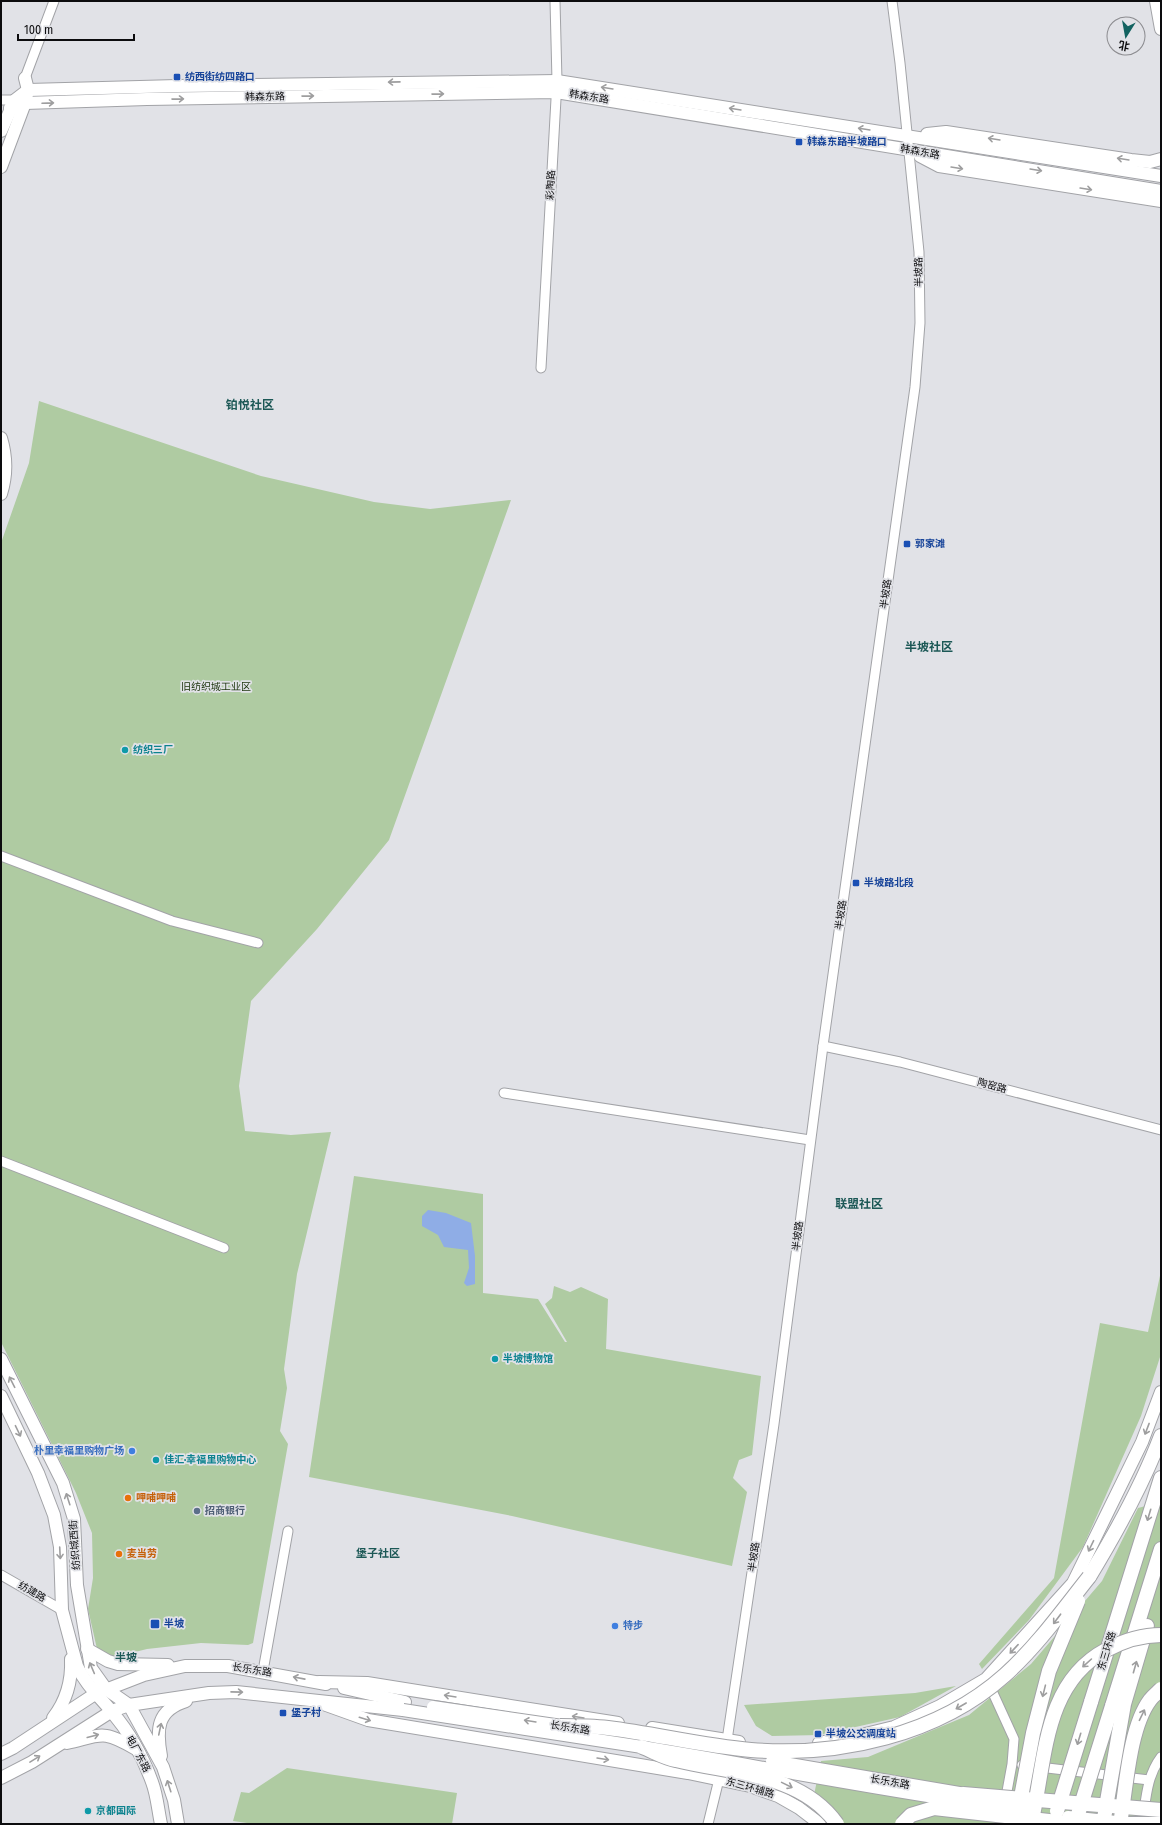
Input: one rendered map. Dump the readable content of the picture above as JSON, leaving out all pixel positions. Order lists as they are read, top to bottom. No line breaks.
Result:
{"streets":{"highway":["东三环路"],"main road":["韩森东路","纺织城西街","长乐东路","电厂东路","东三环辅路"],"street":["彩陶路","半坡路","陶窑路","纺建路"]},"crossings":[["韩森东路","彩陶路"],["韩森东路","半坡路"],["半坡路","陶窑路"],["半坡路","东三环辅路"],["纺织城西街","纺建路"],["纺织城西街","长乐东路"],["纺织城西街","电厂东路"],["长乐东路","电厂东路"],["长乐东路","东三环辅路"]],"districts":["铂悦社区","半坡社区","联盟社区","堡子社区","半坡"],"parks":["旧纺织城工业区"],"places":{"transit":["纺西街纺四路口","韩森东路半坡路口","郭家滩","半坡路北段","半坡","堡子村","半坡公交调度站"],"other":["纺织三厂","半坡博物馆","朴里幸福里购物广场","佳汇·幸福里购物中心","呷哺呷哺","招商银行","麦当劳","特步","京都国际"]},"scale_bar":"100 m","north":"bottom"}
